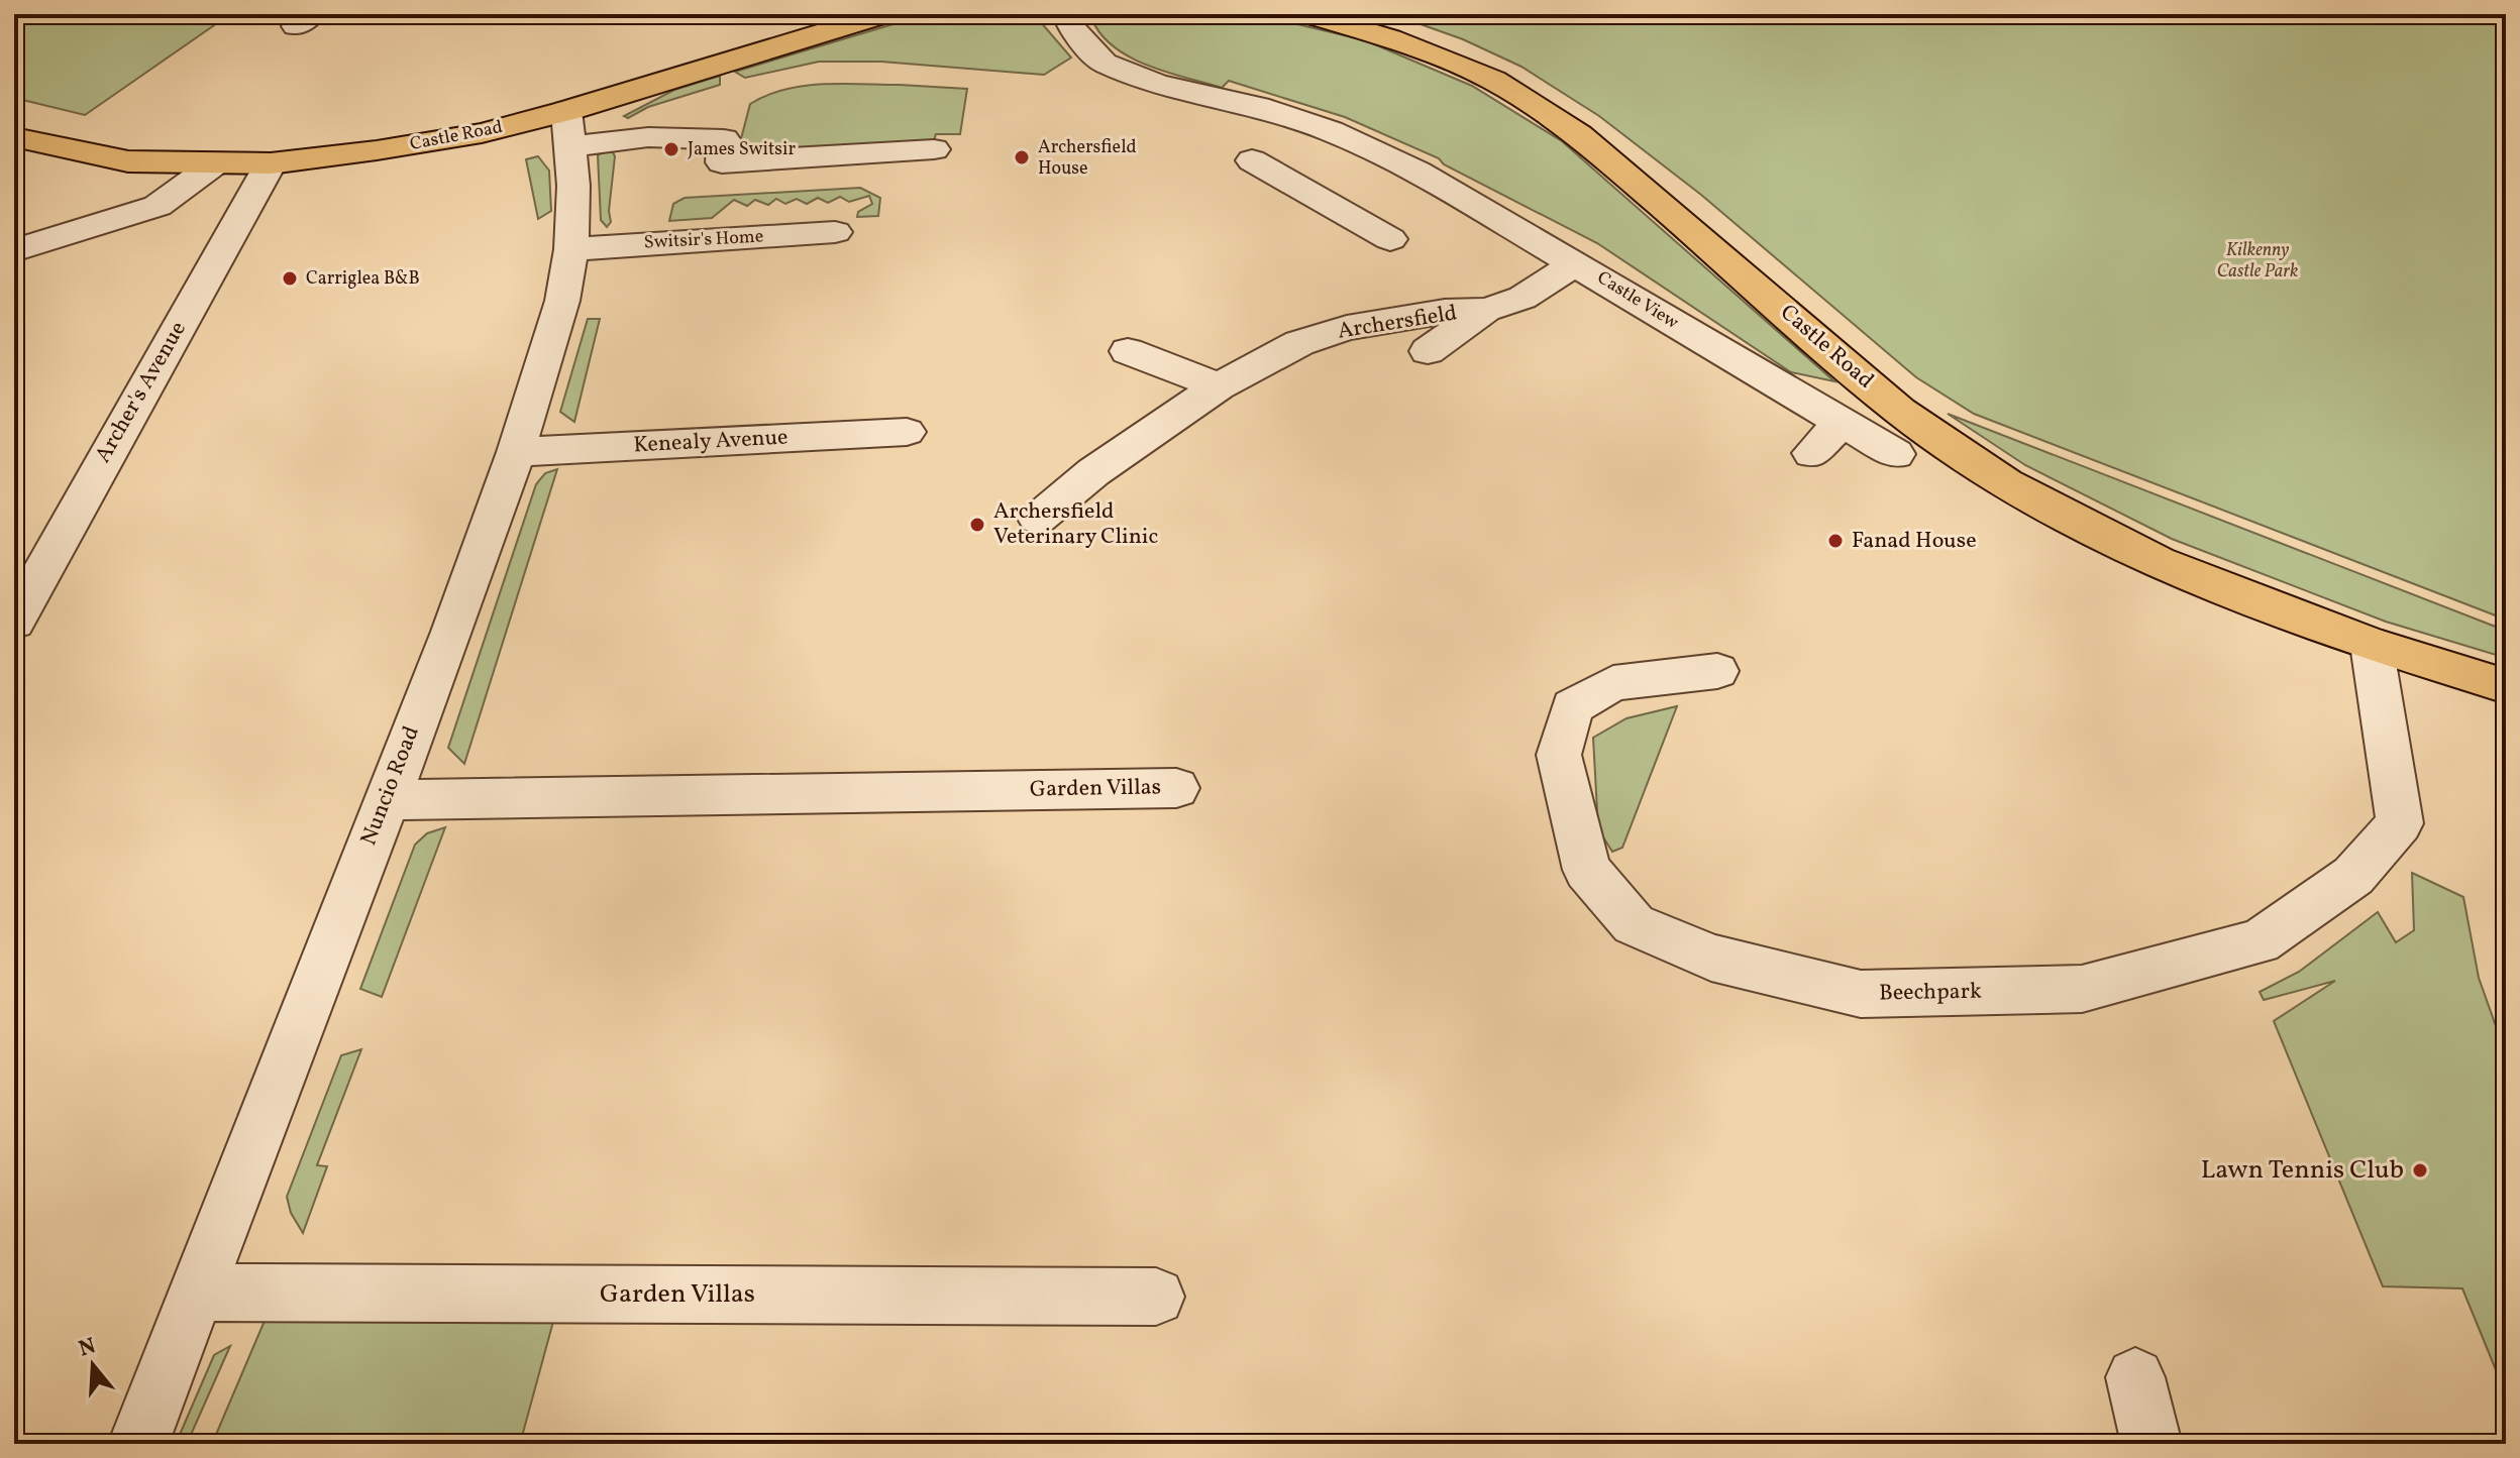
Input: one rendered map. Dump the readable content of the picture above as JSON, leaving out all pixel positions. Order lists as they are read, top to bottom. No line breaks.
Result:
{"streets":{"main road":["Castle Road"],"street":["Switsir's Home","Castle View","Archersfield","Archer's Avenue","Kenealy Avenue","Nuncio Road","Garden Villas","Beechpark"]},"crossings":[["Castle Road","Archer's Avenue"],["Castle Road","Nuncio Road"],["Castle Road","Beechpark"],["Switsir's Home","Nuncio Road"],["Castle View","Archersfield"],["Kenealy Avenue","Nuncio Road"],["Nuncio Road","Garden Villas"]],"parks":["Kilkenny Castle Park"],"places":["James Switsir","Archersfield House","Carriglea B&B","Archersfield Veterinary Clinic","Fanad House","Lawn Tennis Club"],"north":"top"}
